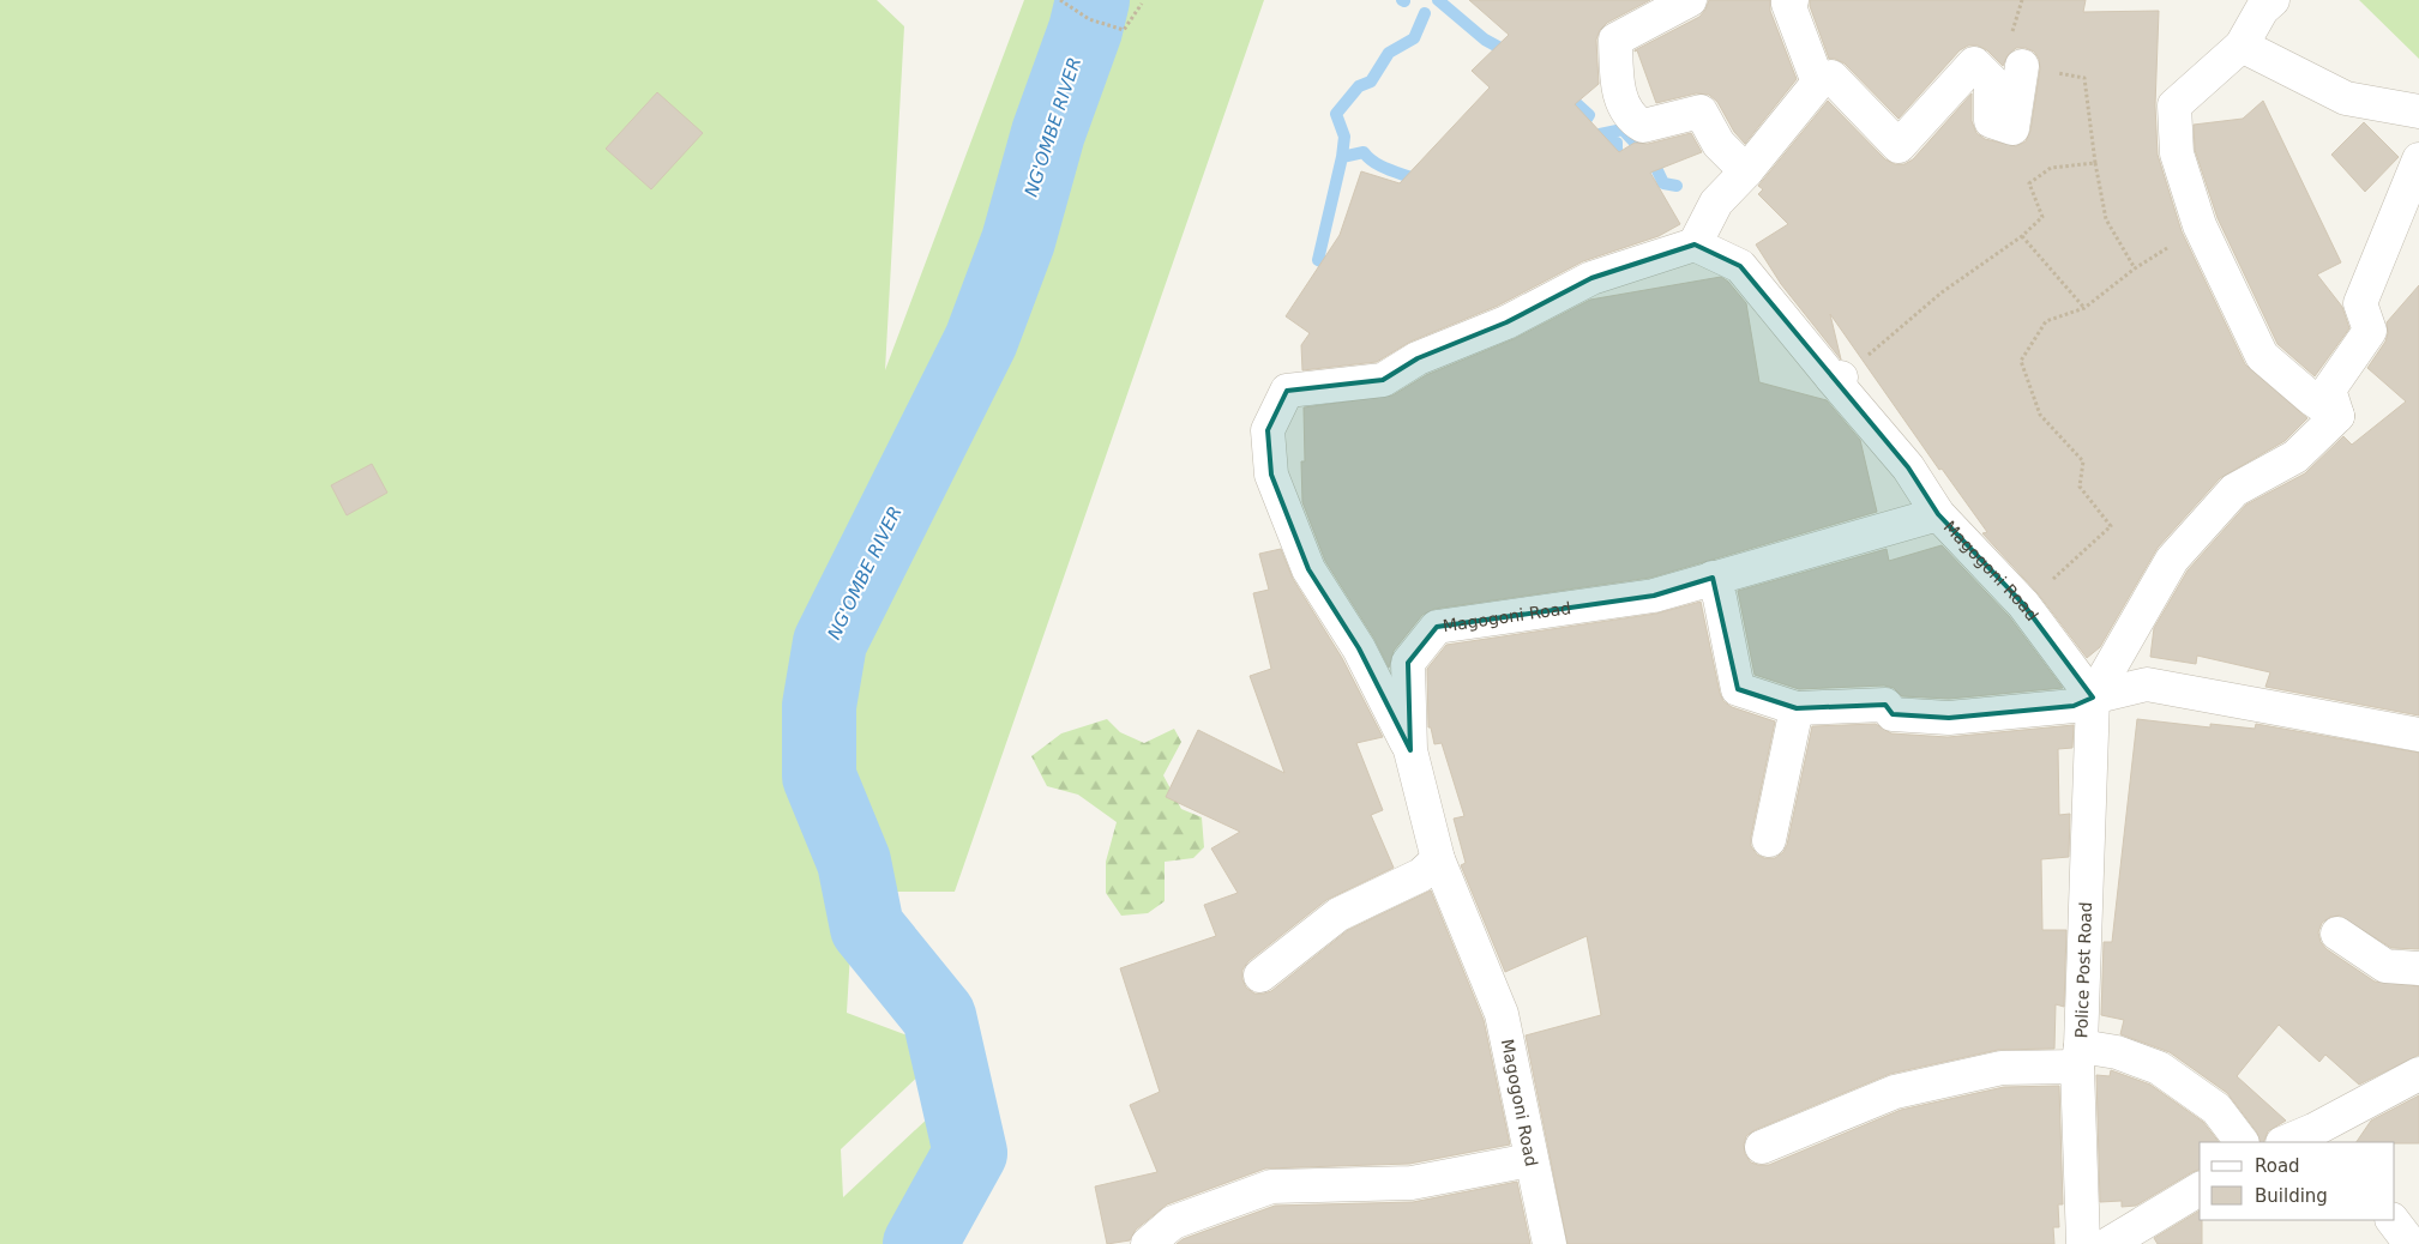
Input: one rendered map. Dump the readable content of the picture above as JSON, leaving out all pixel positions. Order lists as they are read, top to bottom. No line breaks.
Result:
{"streets":{"street":["Magogoni Road","Police Post Road"]},"crossings":[["Magogoni Road","Police Post Road"]],"water":["NG'OMBE RIVER"],"legend":["Road","Building"]}
